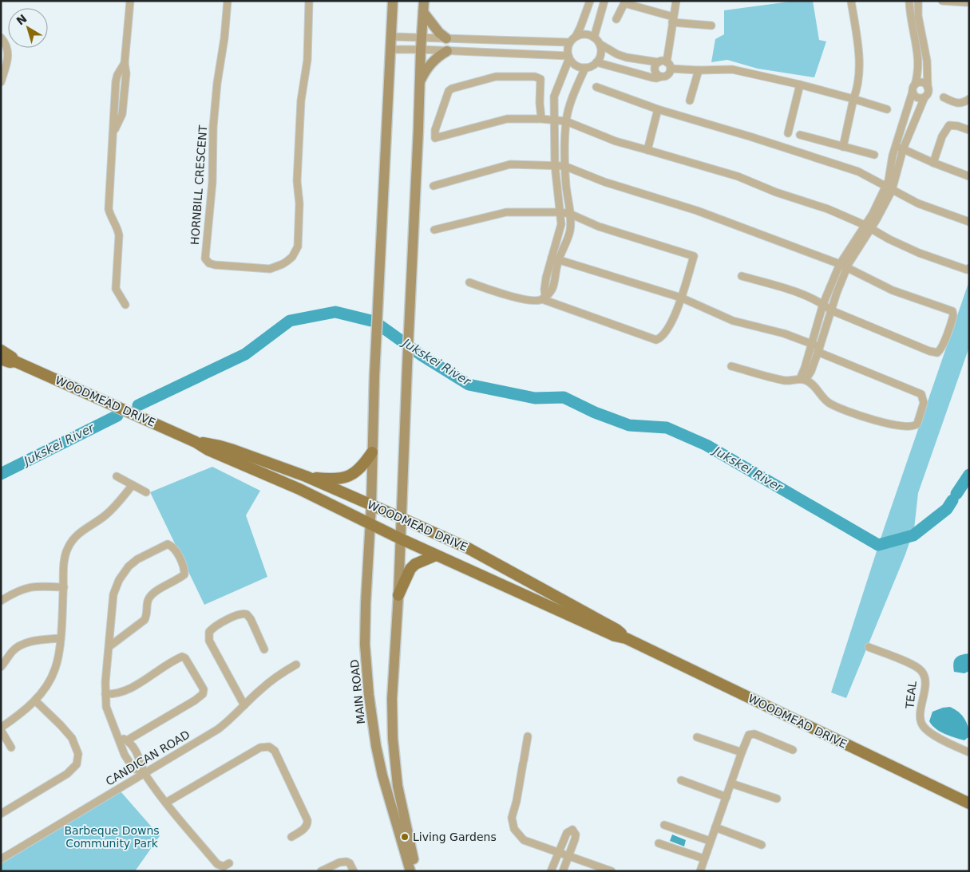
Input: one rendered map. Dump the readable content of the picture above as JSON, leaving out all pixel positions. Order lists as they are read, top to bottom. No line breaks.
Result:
{"streets":{"main road":["WOODMEAD DRIVE"],"street":["HORNBILL CRESCENT","MAIN ROAD","TEAL","CANDICAN ROAD"]},"crossings":[["WOODMEAD DRIVE","MAIN ROAD"]],"water":["Jukskei River"],"parks":["Barbeque Downs Community Park"],"places":["Living Gardens"],"north":"top left"}
